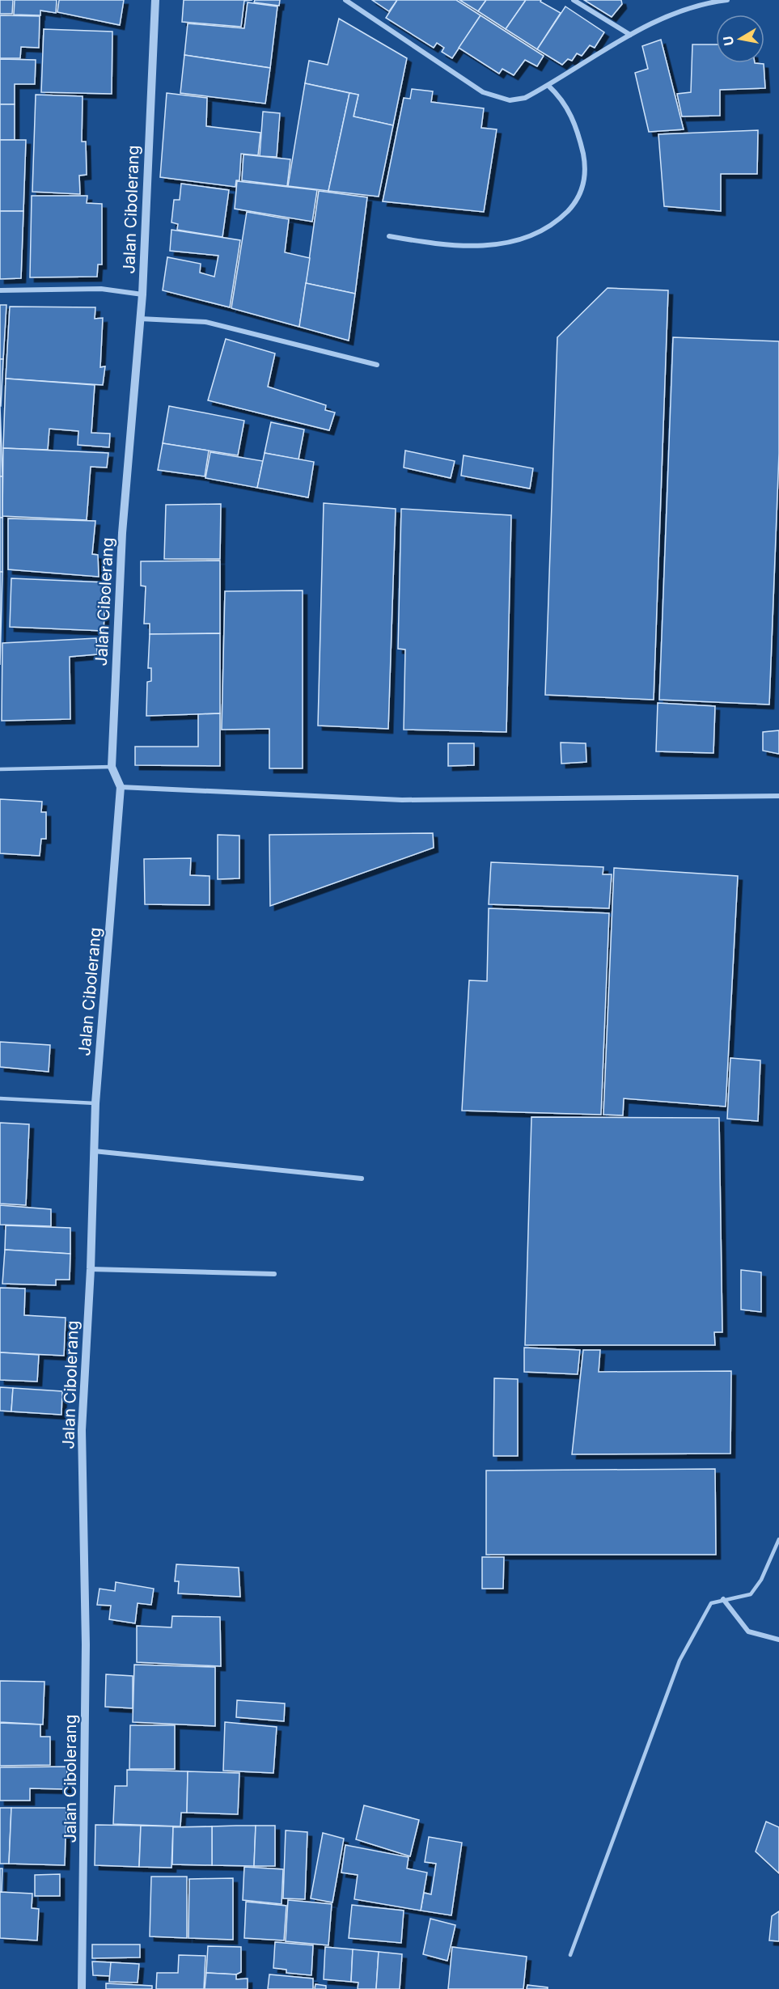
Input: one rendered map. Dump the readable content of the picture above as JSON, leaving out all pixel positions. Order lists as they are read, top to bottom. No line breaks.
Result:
{"streets":{"street":["Jalan Cibolerang"]},"north":"left"}
